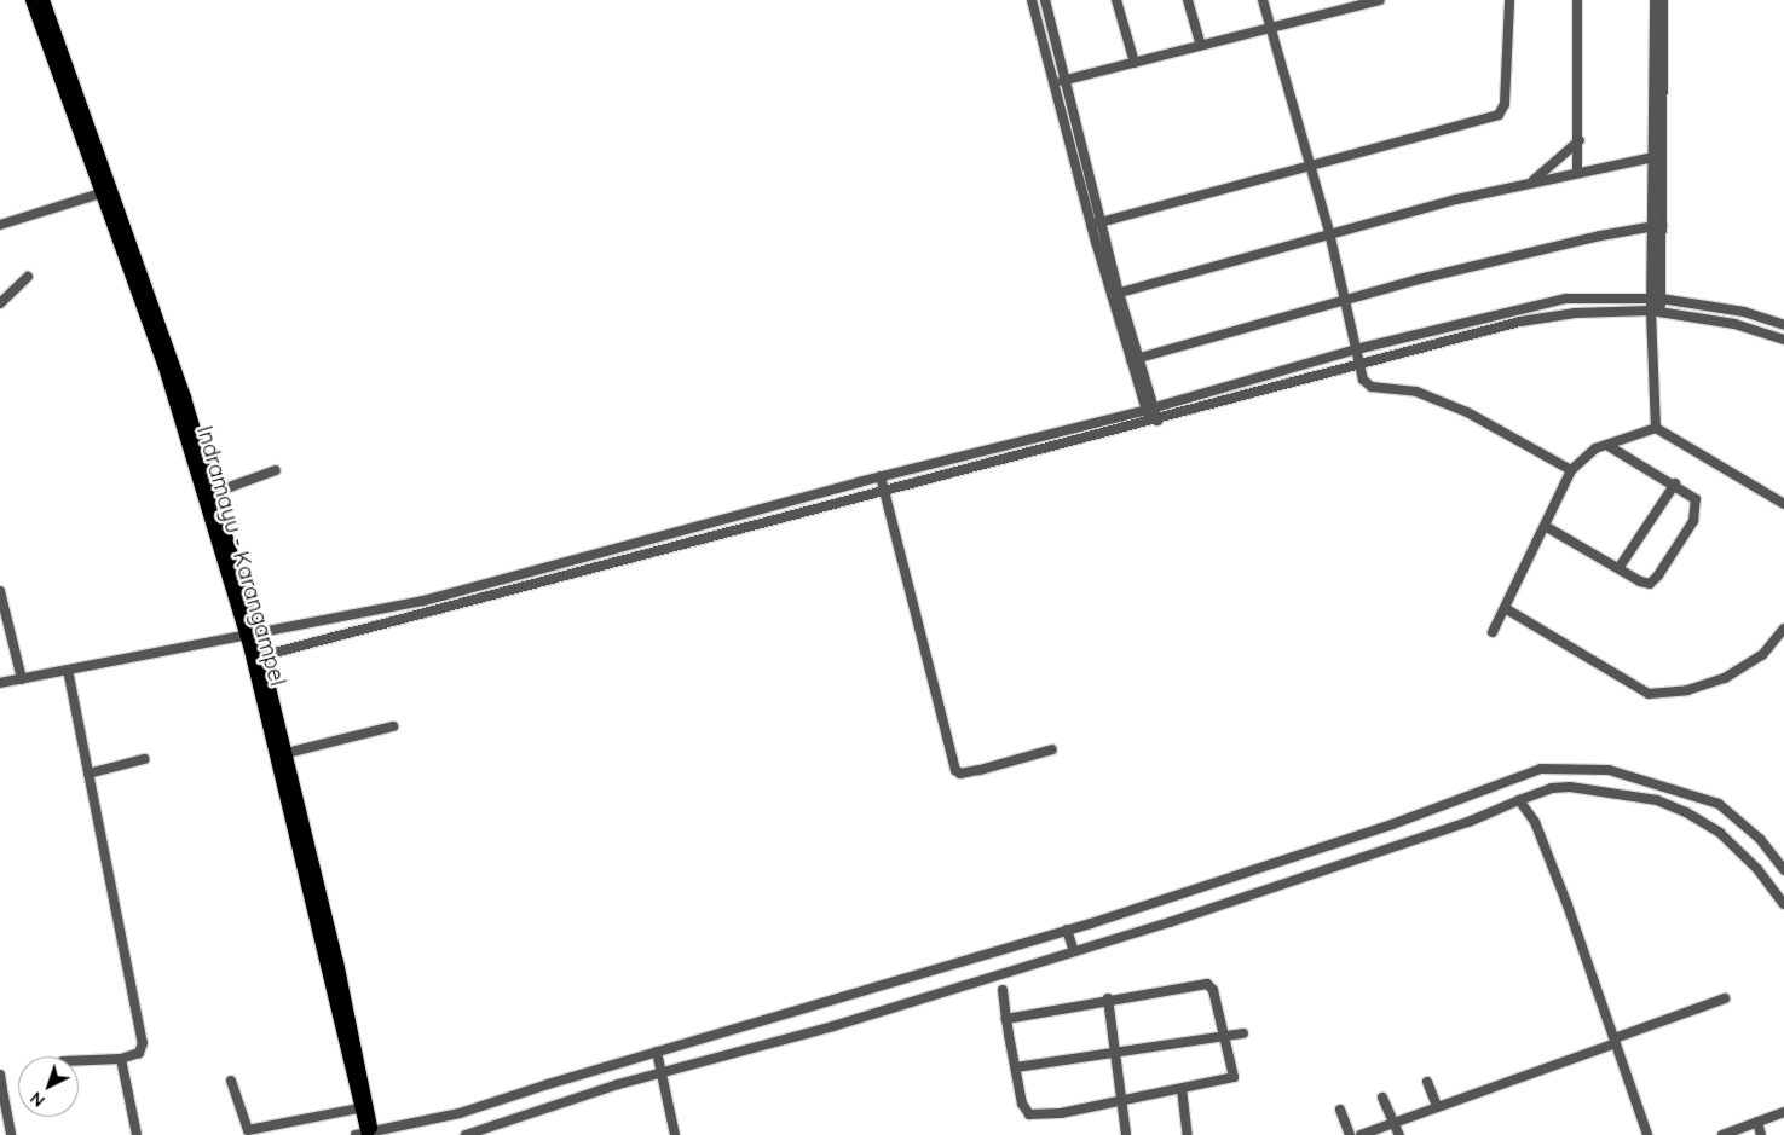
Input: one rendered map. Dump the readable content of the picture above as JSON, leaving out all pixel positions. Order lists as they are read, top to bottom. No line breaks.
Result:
{"streets":{"main road":["Indramayu - Karangampel"]},"north":"bottom left"}
